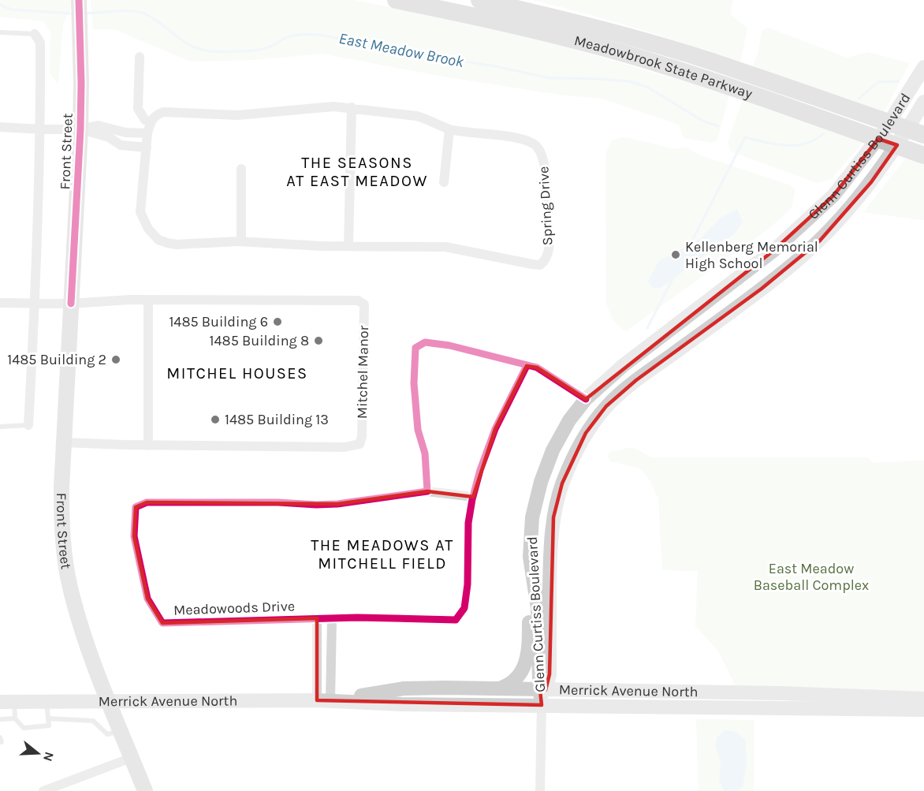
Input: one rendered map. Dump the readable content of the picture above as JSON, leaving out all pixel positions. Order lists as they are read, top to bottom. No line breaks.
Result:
{"streets":{"highway":["Meadowbrook State Parkway"],"main road":["Front Street","Glenn Curtiss Boulevard","Merrick Avenue North"],"street":["Spring Drive","Mitchel Manor","Meadowoods Drive"]},"crossings":[["Front Street","Mitchel Manor"],["Front Street","Merrick Avenue North"],["Glenn Curtiss Boulevard","Merrick Avenue North"]],"districts":["THE SEASONS AT EAST MEADOW","MITCHEL HOUSES","THE MEADOWS AT MITCHELL FIELD"],"water":["East Meadow Brook"],"parks":["East Meadow Baseball Complex"],"places":["Kellenberg Memorial High School","1485 Building 6","1485 Building 8","1485 Building 2","1485 Building 13"],"north":"right"}
